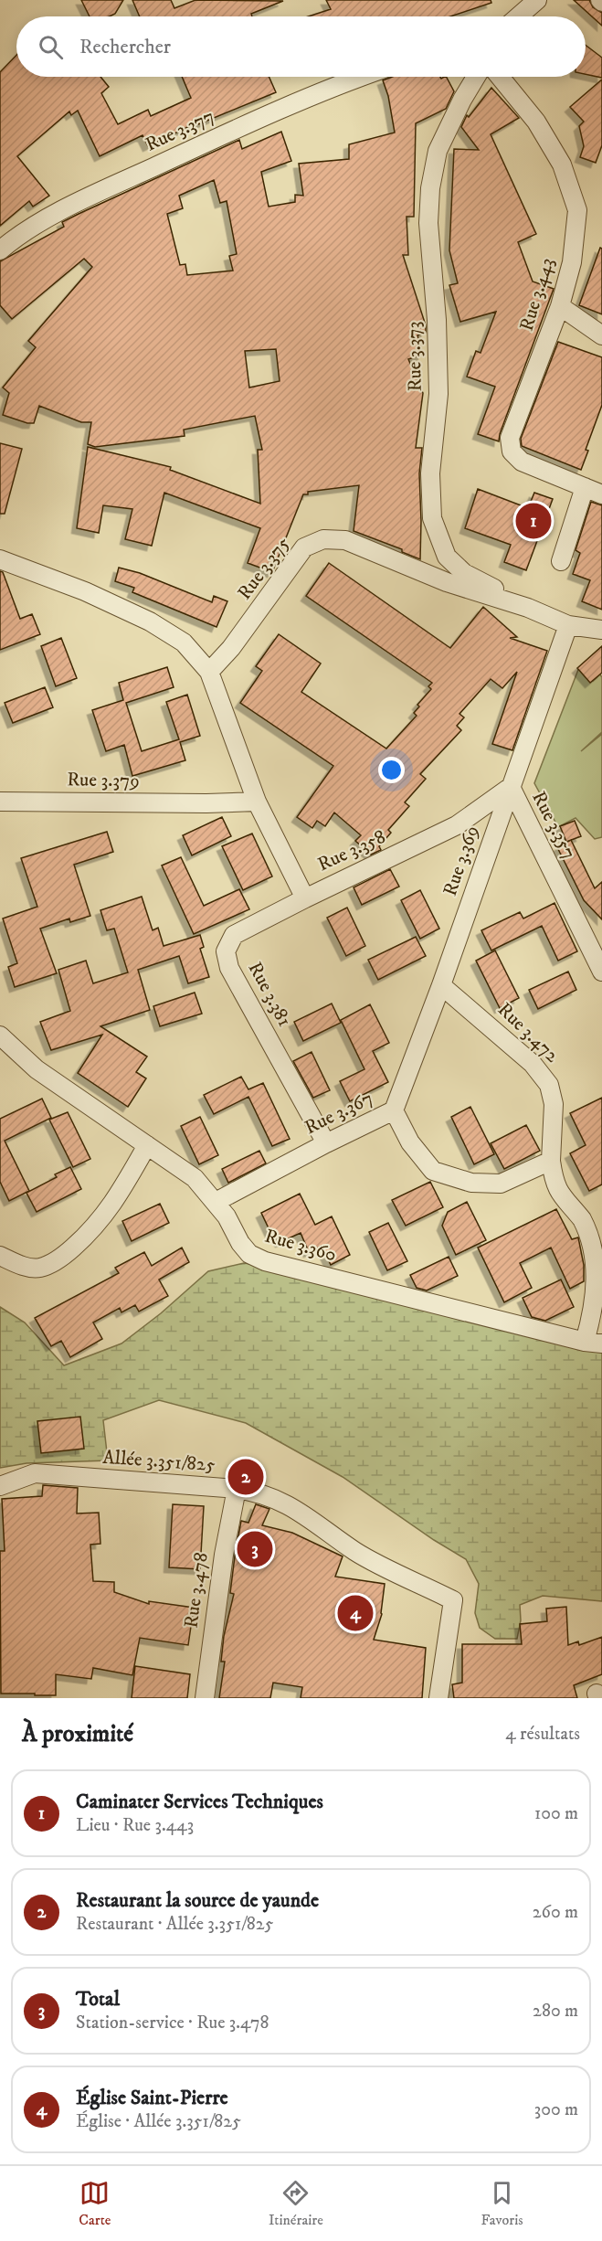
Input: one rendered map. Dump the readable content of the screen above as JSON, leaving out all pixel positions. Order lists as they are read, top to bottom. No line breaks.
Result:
{"streets":{"street":["Rue 3.377","Rue 3.443","Rue 3.373","Rue 3.375","Rue 3.379","Rue 3.357","Rue 3.358","Rue 3.369","Rue 3.381","Rue 3.472","Rue 3.367","Rue 3.360","Allée 3.351/825","Rue 3.478"]},"crossings":[["Rue 3.373","Rue 3.375"],["Rue 3.375","Rue 3.358"],["Rue 3.375","Rue 3.369"],["Rue 3.379","Rue 3.358"],["Rue 3.357","Rue 3.358"],["Rue 3.357","Rue 3.369"],["Rue 3.358","Rue 3.369"],["Rue 3.358","Rue 3.381"],["Rue 3.369","Rue 3.472"],["Rue 3.369","Rue 3.367"],["Rue 3.381","Rue 3.367"],["Rue 3.472","Rue 3.367"],["Rue 3.367","Rue 3.360"],["Allée 3.351/825","Rue 3.478"]],"page":{"search":"Rechercher","pins":["1","2","3","4"],"heading":["À proximité","4 résultats"],"list":[{"mark":"1","name":"Caminater Services Techniques","note":"Lieu · Rue 3.443","value":"100 m"},{"mark":"2","name":"Restaurant la source de yaunde","note":"Restaurant · Allée 3.351/825","value":"260 m"},{"mark":"3","name":"Total","note":"Station-service · Rue 3.478","value":"280 m"},{"mark":"4","name":"Église Saint-Pierre","note":"Église · Allée 3.351/825","value":"300 m"}],"nav":["Carte","Itinéraire","Favoris"]}}
